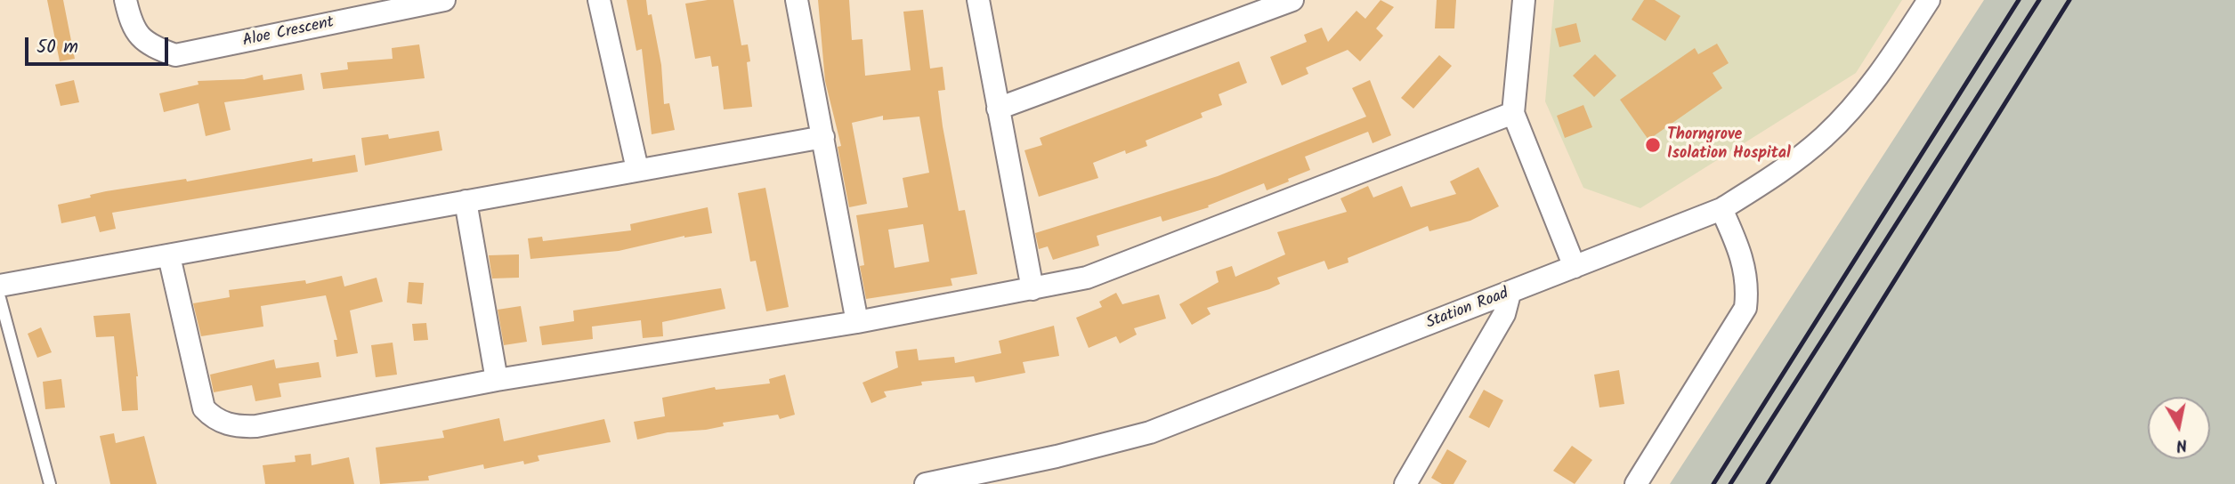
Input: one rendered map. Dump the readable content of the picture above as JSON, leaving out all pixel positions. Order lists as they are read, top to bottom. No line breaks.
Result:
{"streets":{"street":["Aloe Crescent","Station Road"]},"places":["Thorngrove Isolation Hospital"],"scale_bar":"50 m","north":"bottom"}
